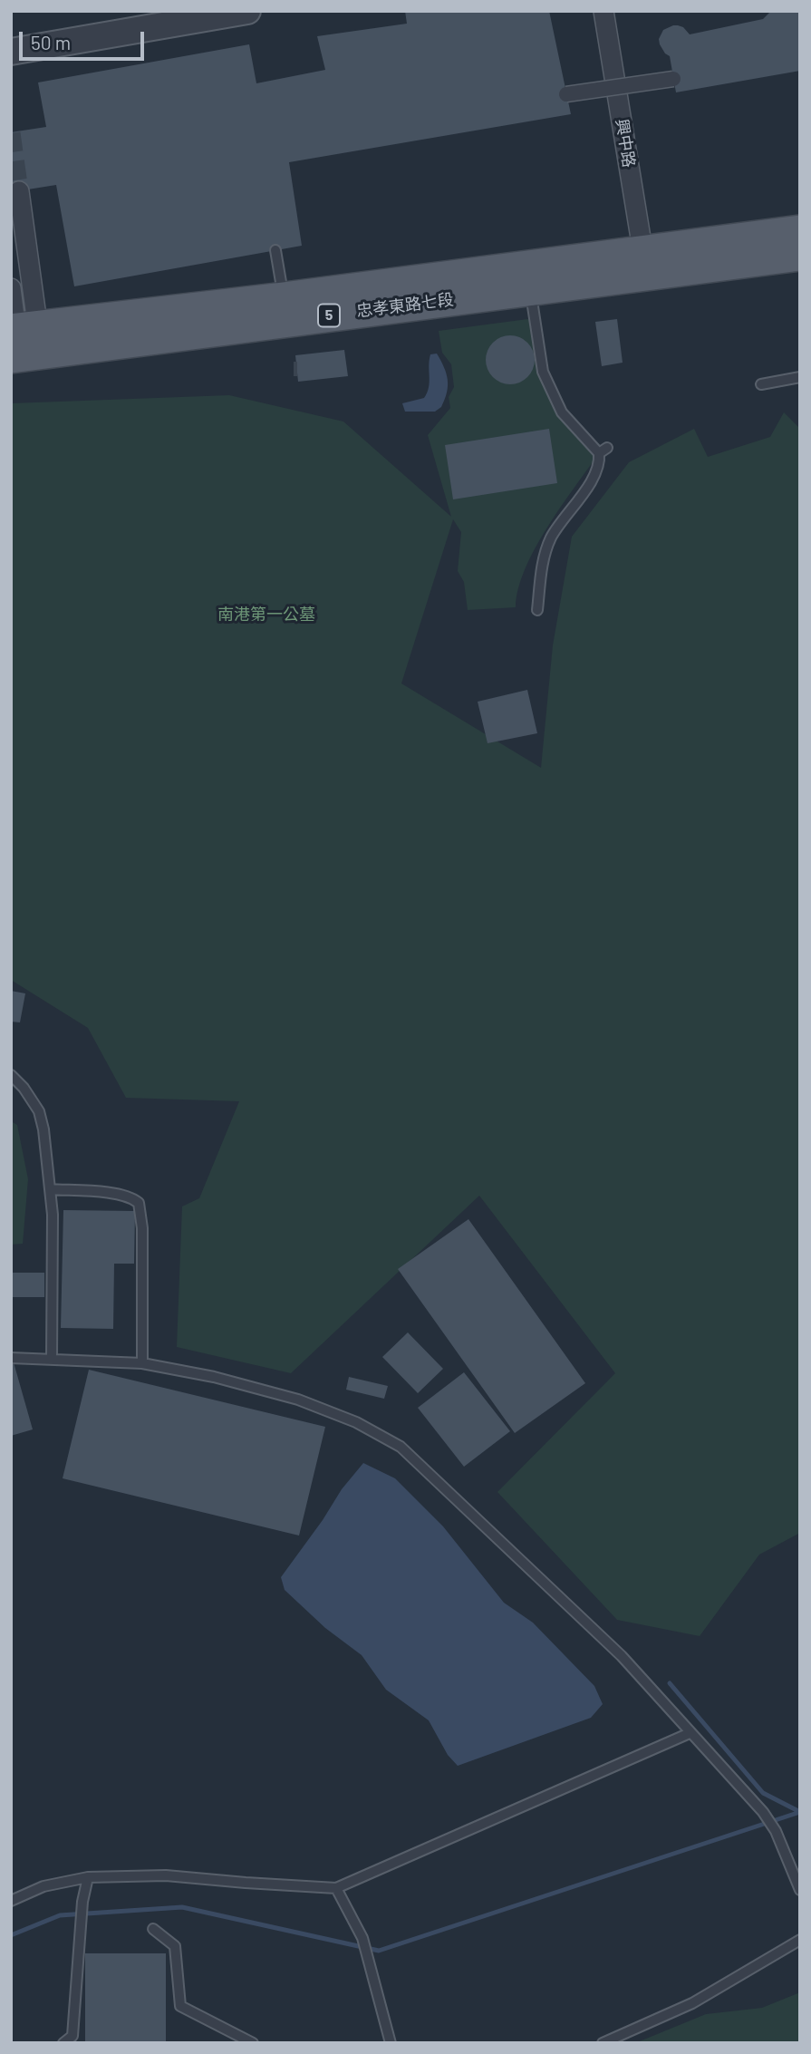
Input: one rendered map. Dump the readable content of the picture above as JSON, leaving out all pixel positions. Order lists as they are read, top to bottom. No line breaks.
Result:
{"streets":{"main road":["忠孝東路七段","5"],"street":["興中路"]},"crossings":[["興中路","忠孝東路七段"]],"parks":["南港第一公墓"],"scale_bar":"50 m"}
